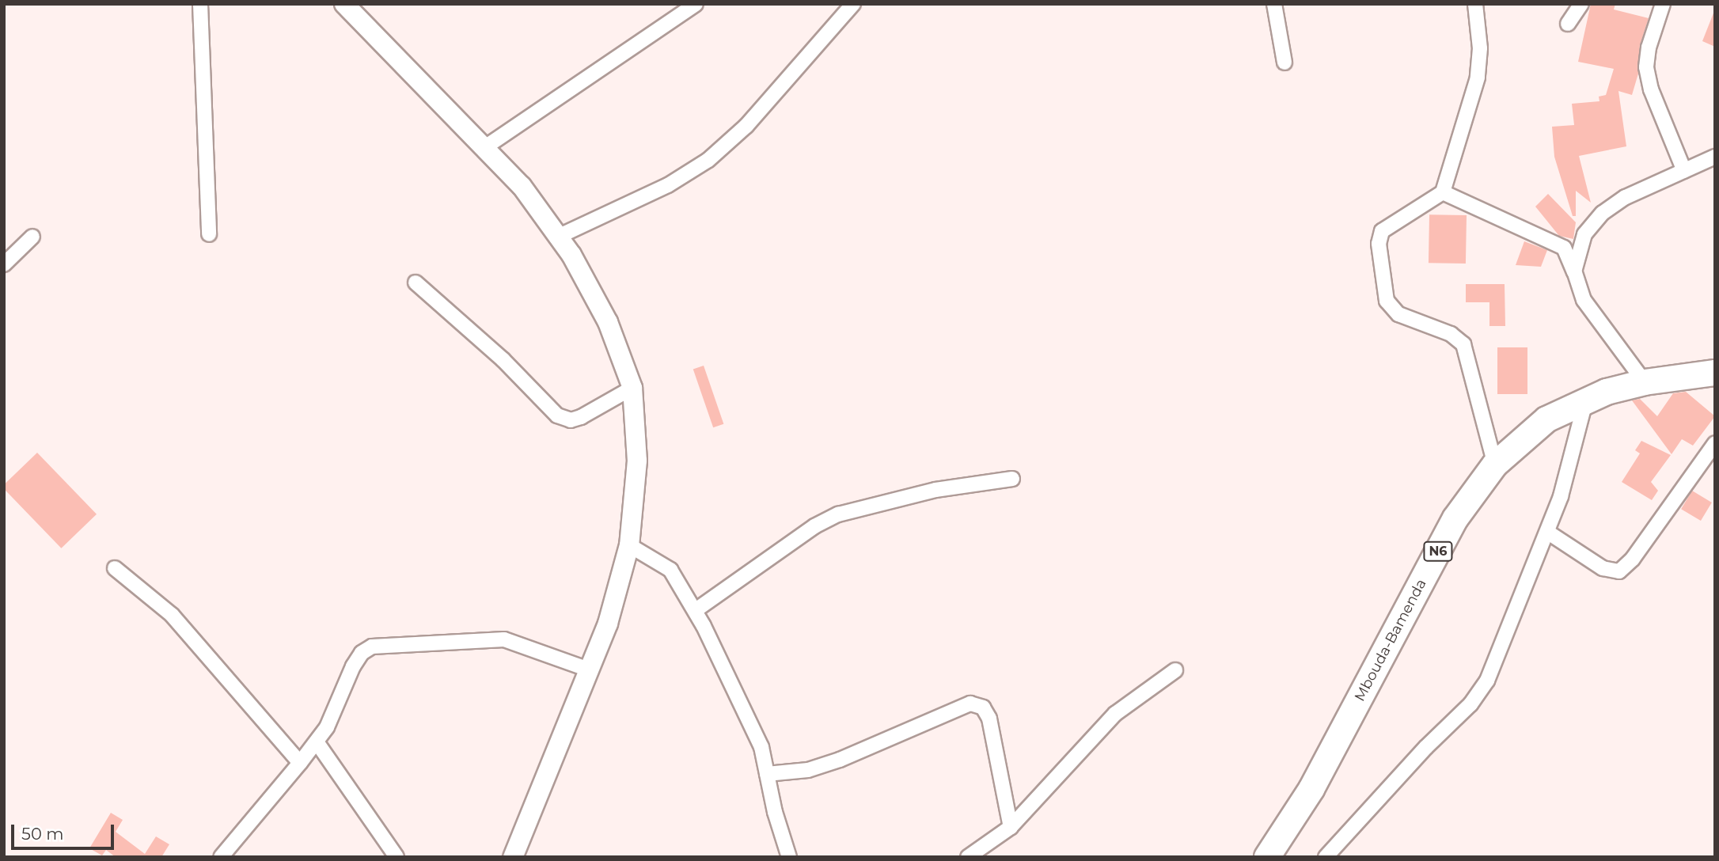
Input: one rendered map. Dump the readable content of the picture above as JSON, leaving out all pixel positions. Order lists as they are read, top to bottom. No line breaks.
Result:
{"streets":{"highway":["N6","Mbouda-Bamenda"]},"scale_bar":"50 m"}
